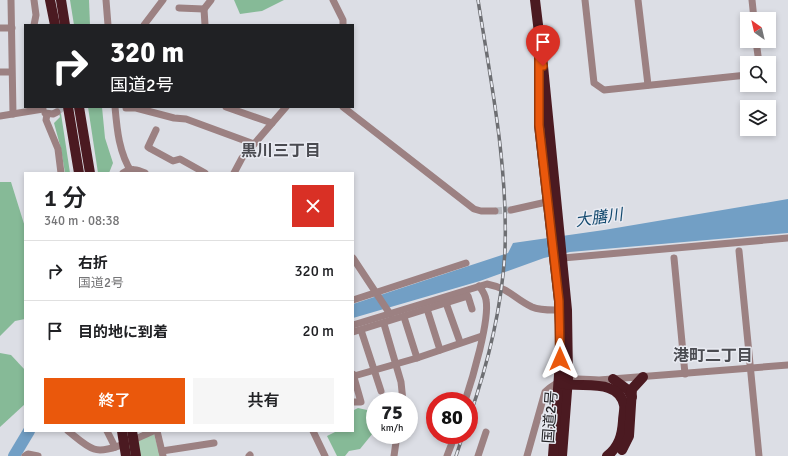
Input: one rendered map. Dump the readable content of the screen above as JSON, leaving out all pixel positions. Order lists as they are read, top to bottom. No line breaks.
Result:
{"streets":{"highway":["国道2号"]},"districts":["黒川三丁目","港町二丁目"],"water":["大膳川"],"north":"top left","page":{"turn":["320 m","国道2号"],"heading":["1 分","340 m · 08:38"],"list":[{"name":"右折","note":"国道2号","value":"320 m"},{"name":"目的地に到着","value":"20 m"}],"buttons":["終了","共有"],"speed":"75 km/h","limit":"80"}}
